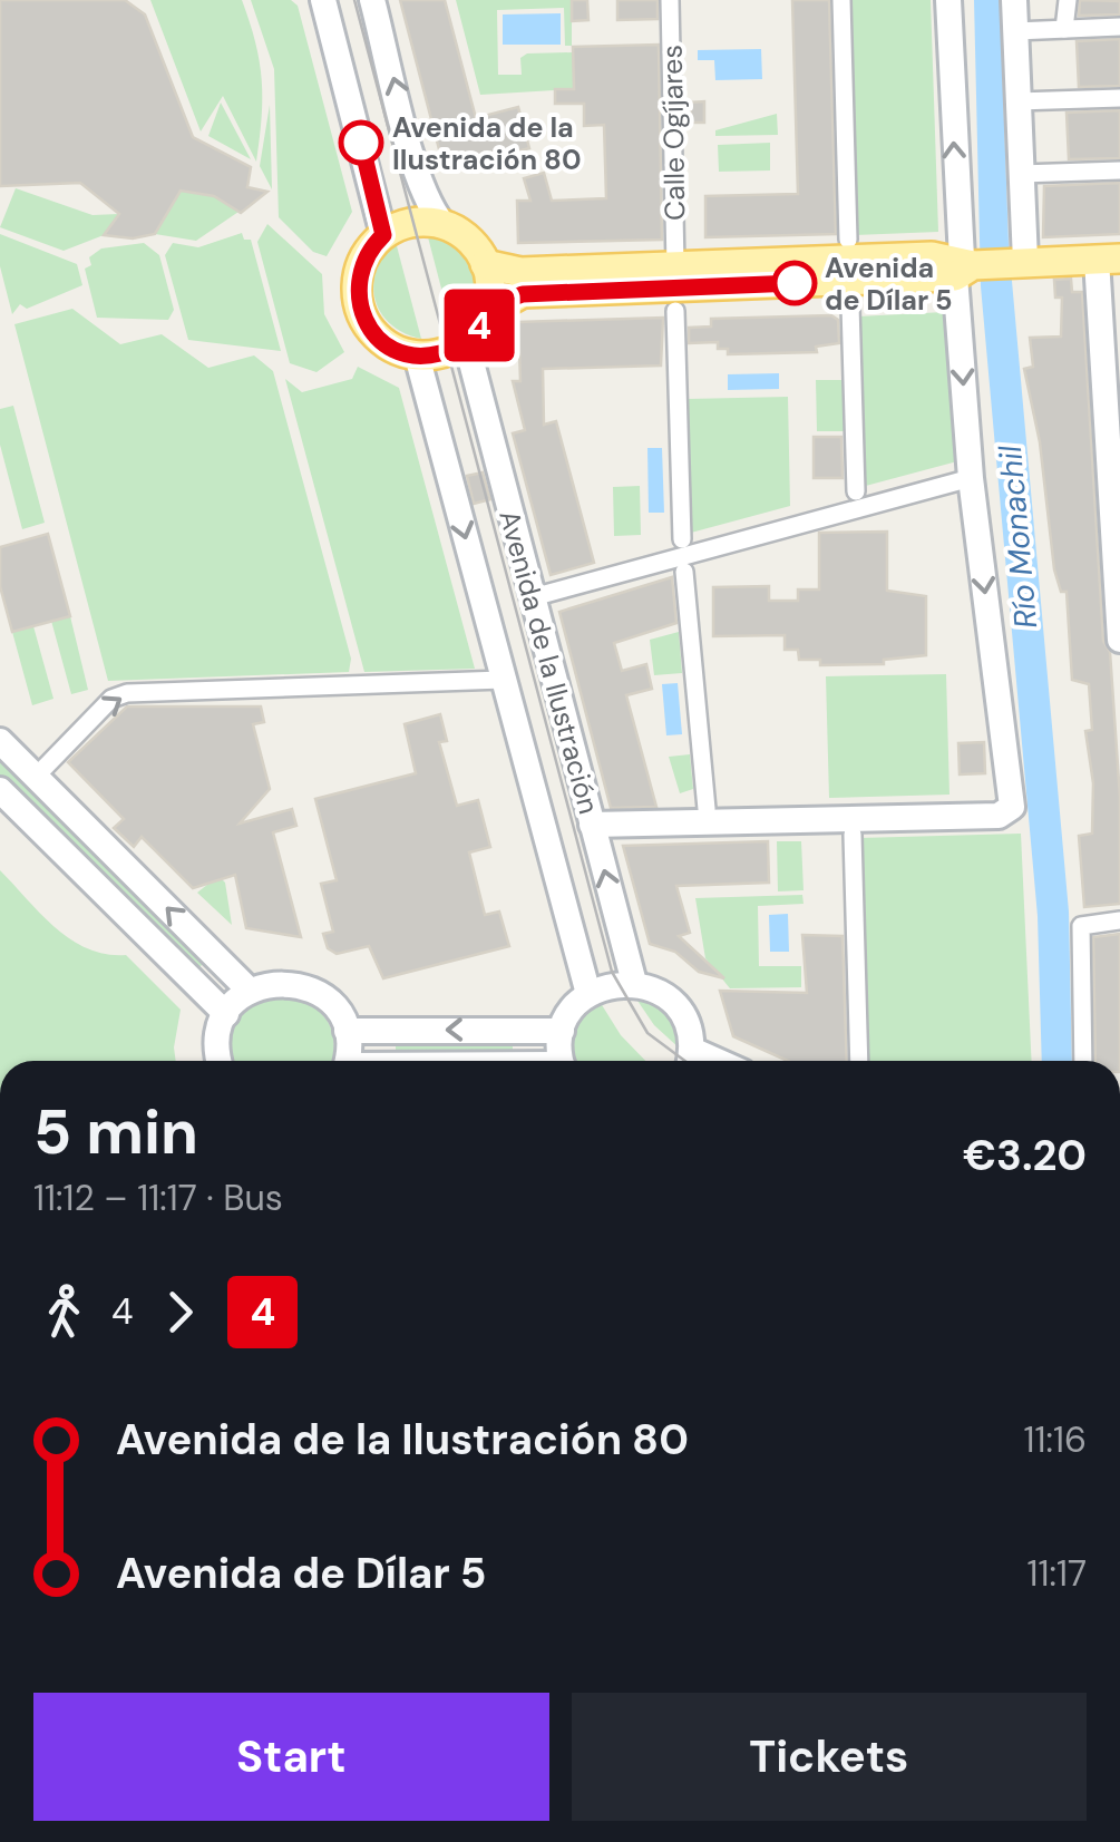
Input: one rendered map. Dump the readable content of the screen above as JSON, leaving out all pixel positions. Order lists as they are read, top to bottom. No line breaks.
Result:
{"streets":{"main road":["Avenida de la Ilustración"],"street":["Calle Ogíjares"]},"water":["Río Monachil"],"places":["Avenida de la Ilustración 80","Avenida de Dílar 5"],"lines":["bus line 4"],"page":{"on_map":"4","heading":["5 min","11:12 – 11:17 · Bus","€3.20"],"legs":["4","4"],"list":[{"name":"Avenida de la Ilustración 80","value":"11:16"},{"name":"Avenida de Dílar 5","value":"11:17"}],"buttons":["Start","Tickets"]}}
